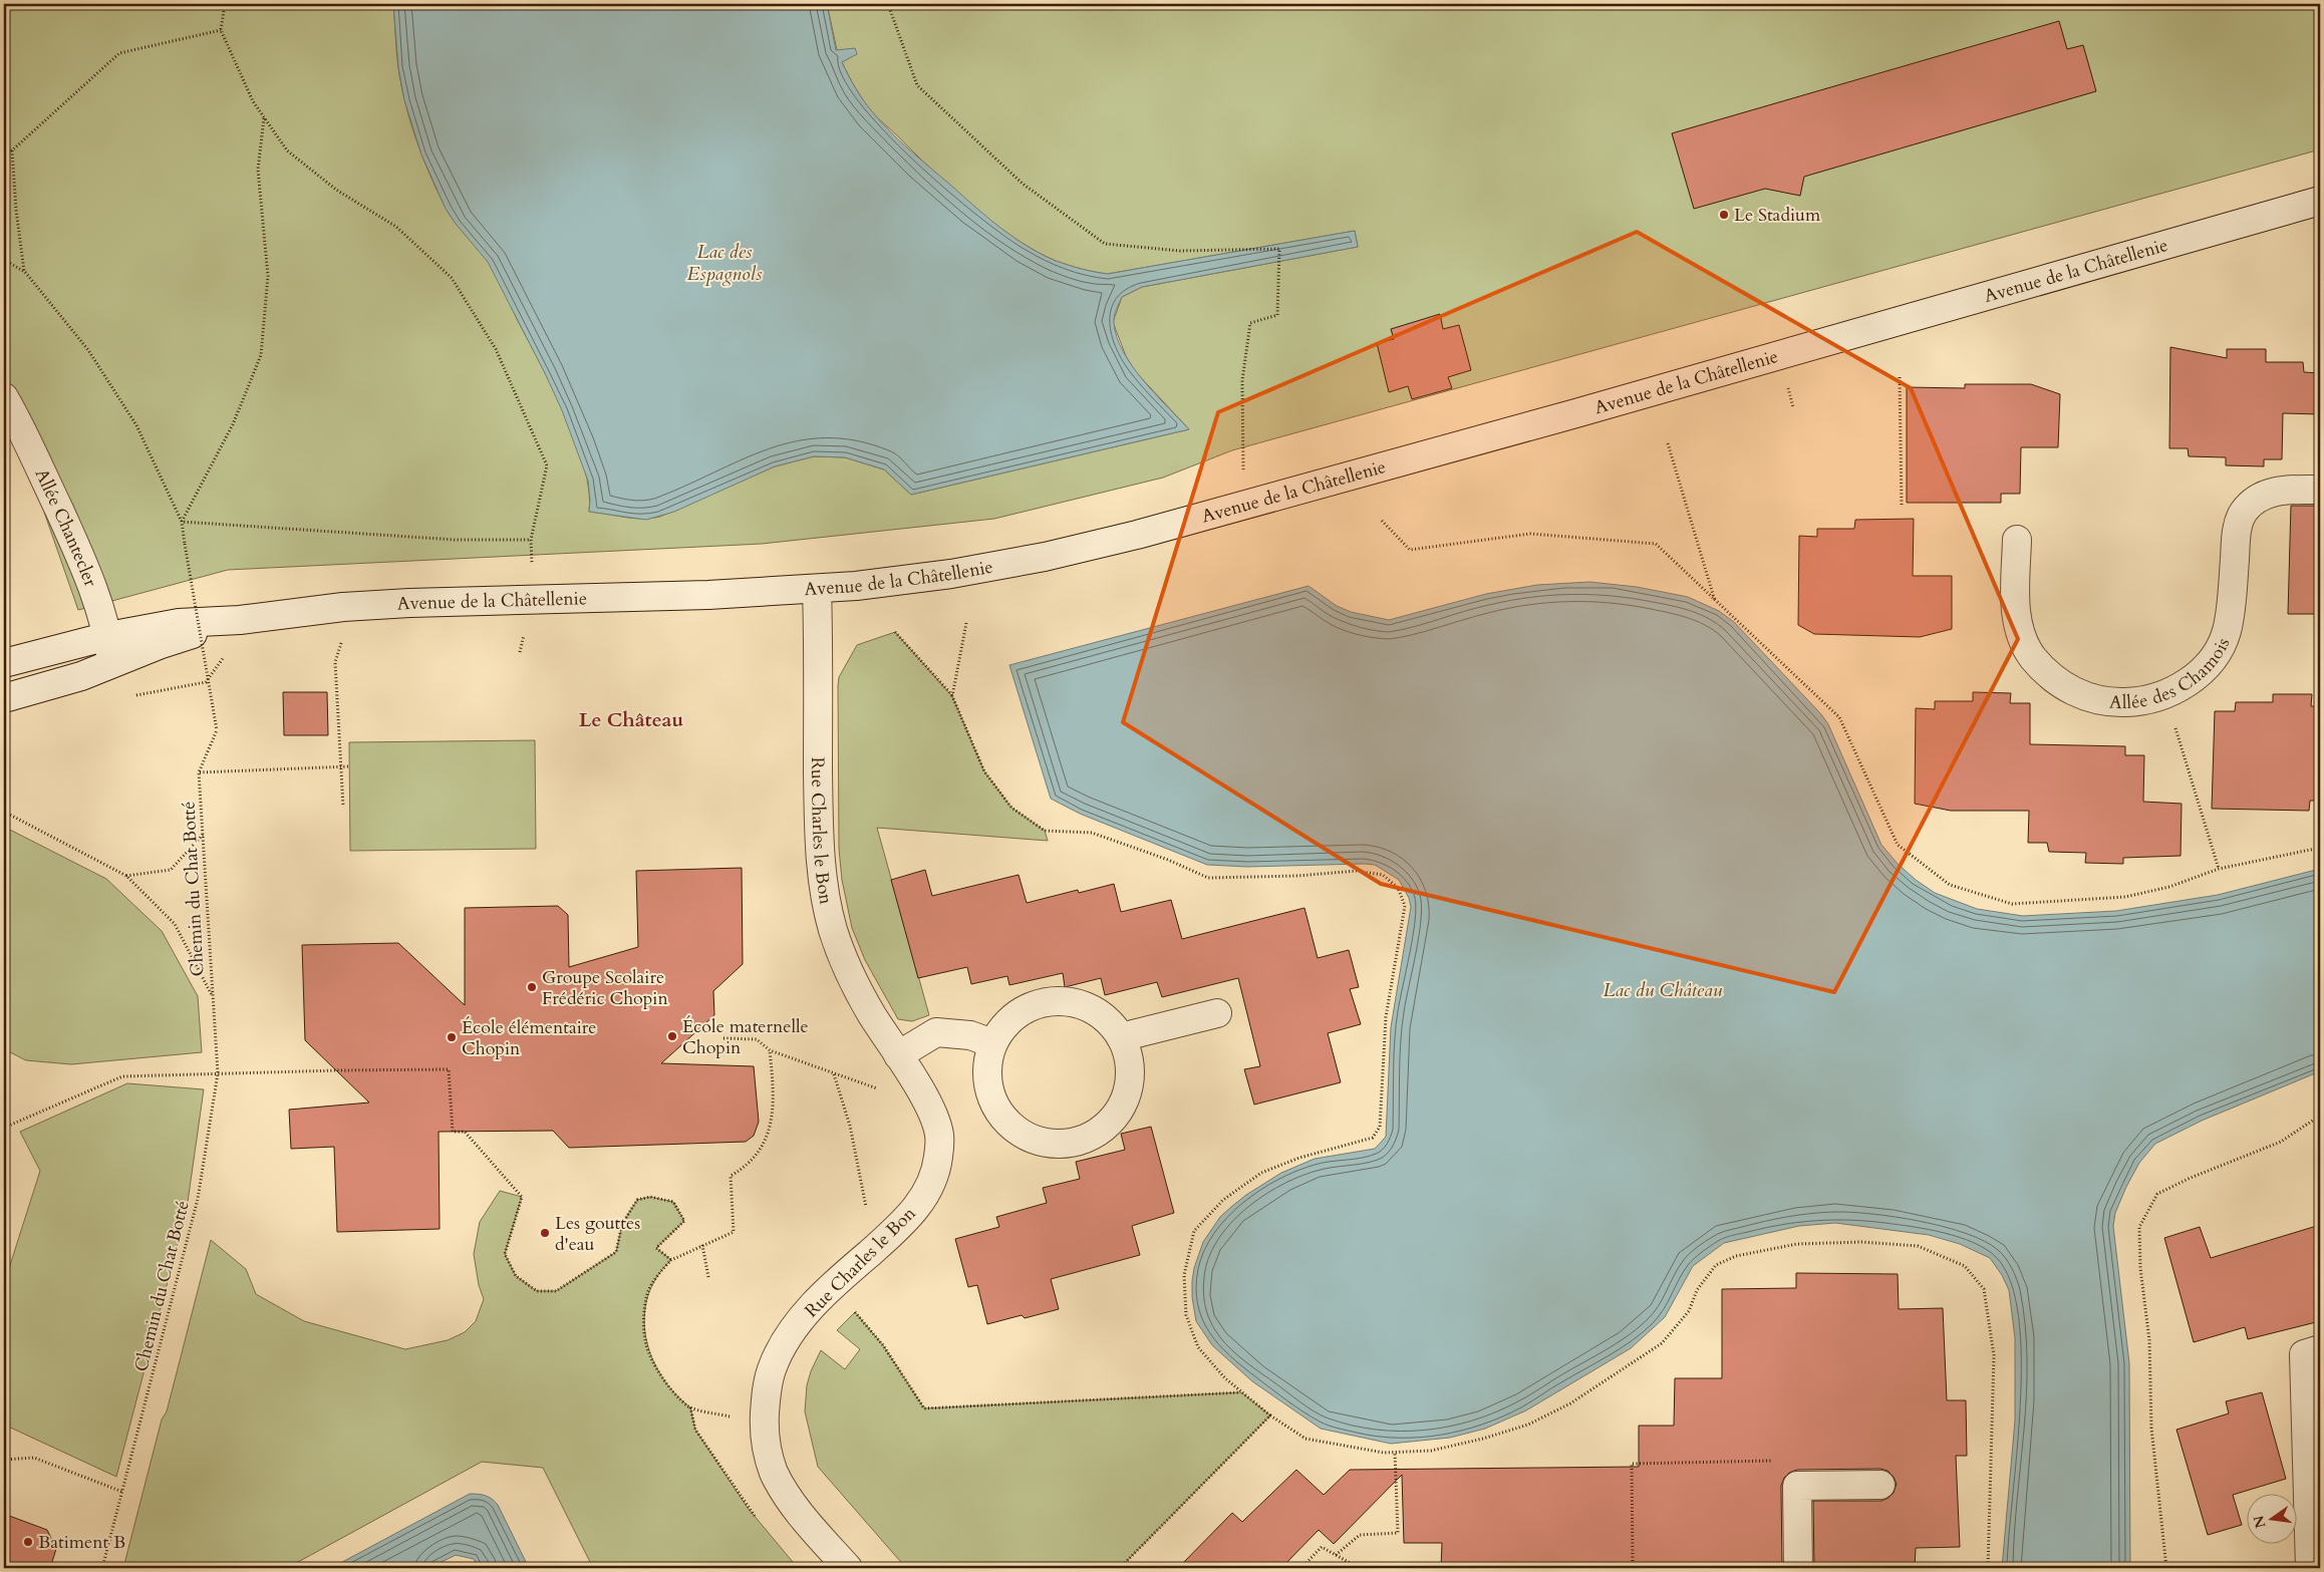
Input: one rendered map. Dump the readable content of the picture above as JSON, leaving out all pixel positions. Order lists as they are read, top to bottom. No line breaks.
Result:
{"streets":{"street":["Avenue de la Châtellenie","Allée Chantecler","Allée des Chamois","Rue Charles le Bon"],"path":["Chemin du Chat Botté"]},"crossings":[["Avenue de la Châtellenie","Allée Chantecler"],["Avenue de la Châtellenie","Rue Charles le Bon"]],"districts":["Le Château"],"water":["Lac des Espagnols","Lac du Château"],"places":["Le Stadium","Groupe Scolaire Frédéric Chopin","École maternelle Chopin","École élémentaire Chopin","Les gouttes d'eau","Batiment B"],"north":"left"}
